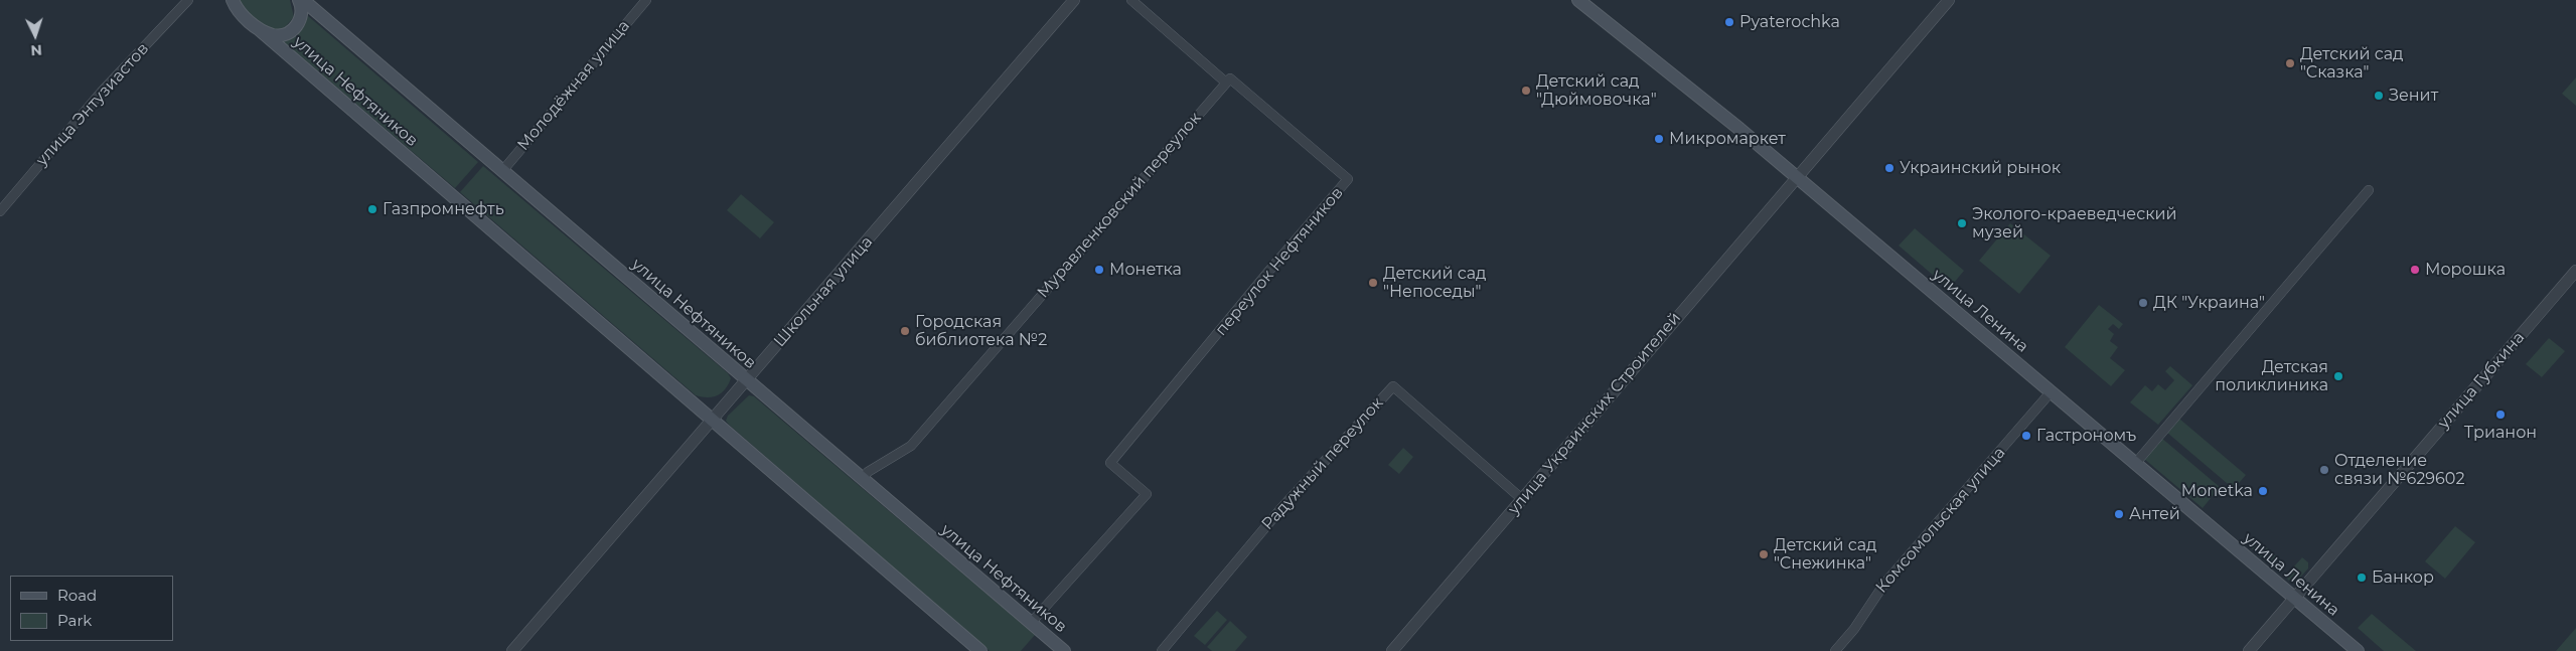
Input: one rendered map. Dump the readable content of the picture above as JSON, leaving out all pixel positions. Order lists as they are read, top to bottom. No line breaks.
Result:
{"streets":{"main road":["улица Нефтяников","улица Ленина"],"street":["Молодёжная улица","улица Энтузиастов","Муравленковский переулок","переулок Нефтяников","Школьная улица","улица Губкина","улица Украинских Строителей","Радужный переулок","Комсомольская улица"]},"crossings":[["Молодёжная улица","улица Нефтяников"],["улица Нефтяников","Муравленковский переулок"],["улица Нефтяников","переулок Нефтяников"],["улица Нефтяников","Школьная улица"],["Муравленковский переулок","переулок Нефтяников"],["улица Ленина","улица Губкина"],["улица Ленина","улица Украинских Строителей"],["улица Ленина","Комсомольская улица"],["улица Украинских Строителей","Радужный переулок"]],"places":["Pyaterochka","Детский сад \"Сказка\"","Детский сад \"Дюймовочка\"","Зенит","Микромаркет","Украинский рынок","Газпромнефть","Эколого-краеведческий музей","Монетка","Морошка","Детский сад \"Непоседы\"","ДК \"Украина\"","Городская библиотека №2","Детская поликлиника","Трианон","Гастрономъ","Отделение связи №629602","Monetka","Антей","Детский сад \"Снежинка\"","Банкор"],"legend":["Road","Park"],"north":"bottom"}
